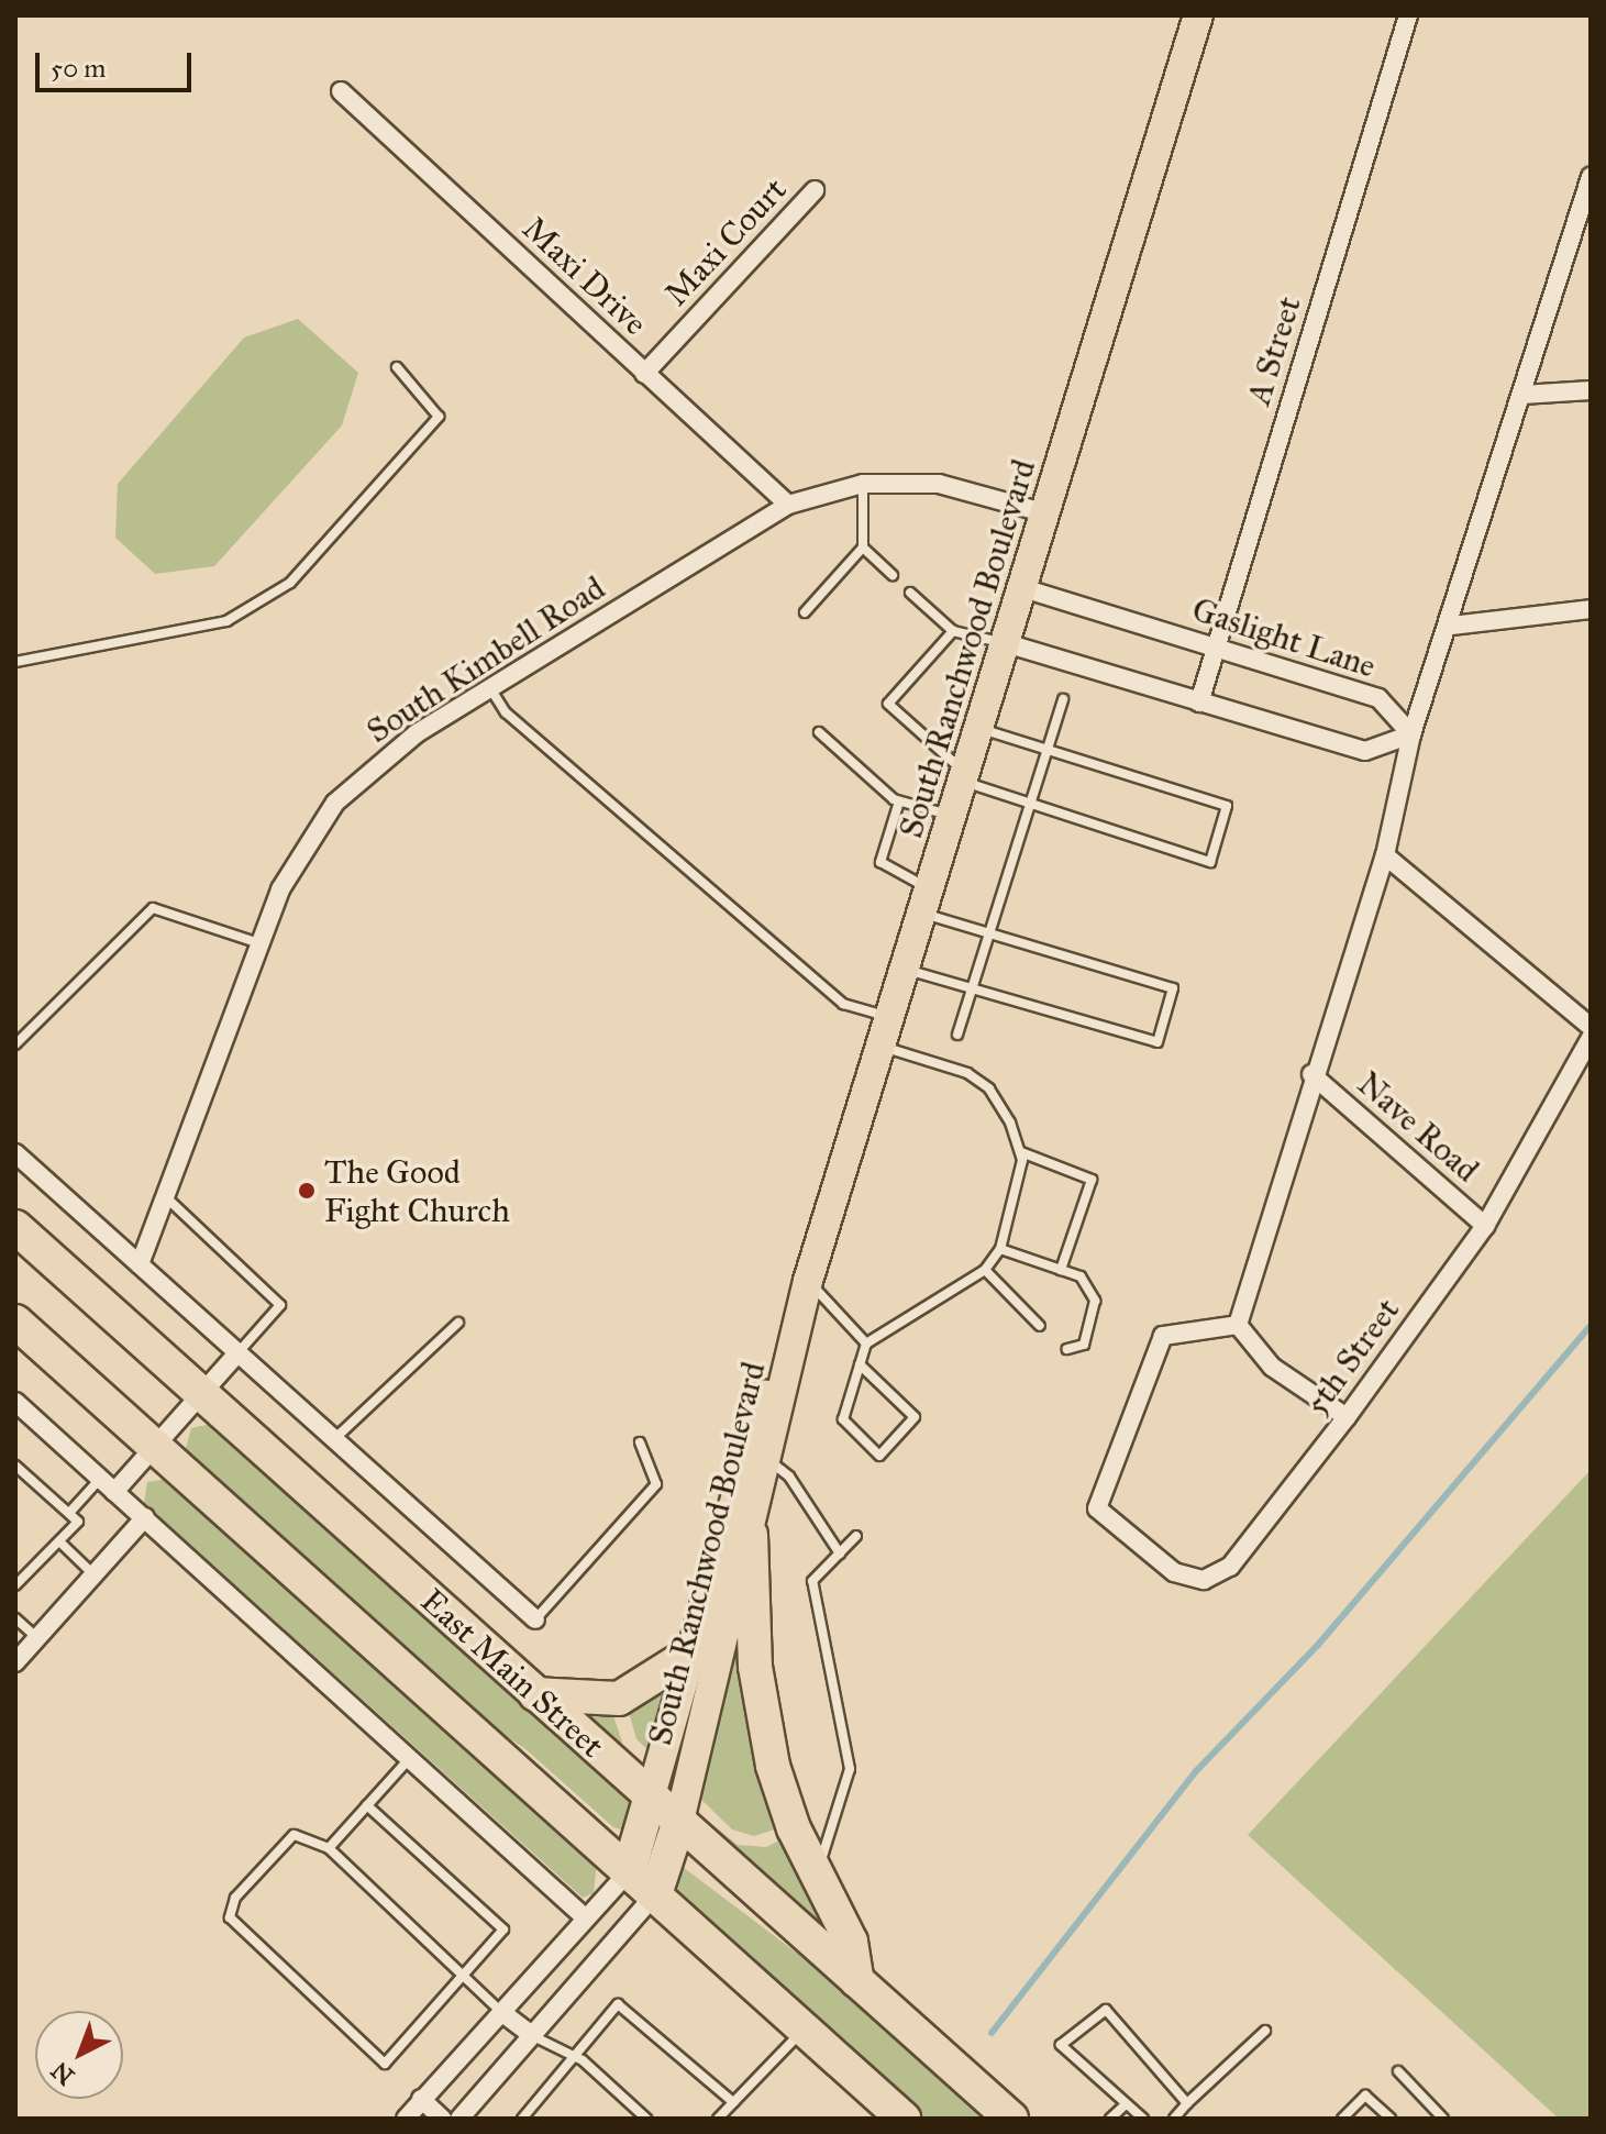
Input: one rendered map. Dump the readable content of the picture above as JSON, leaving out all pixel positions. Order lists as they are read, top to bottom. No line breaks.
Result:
{"streets":{"highway":["East Main Street"],"main road":["South Ranchwood Boulevard"],"street":["Maxi Court","Maxi Drive","A Street","Gaslight Lane","South Kimbell Road","Nave Road","5th Street"]},"crossings":[["Maxi Court","Maxi Drive"],["Maxi Drive","South Kimbell Road"],["A Street","Gaslight Lane"],["Gaslight Lane","South Ranchwood Boulevard"],["South Ranchwood Boulevard","South Kimbell Road"],["South Ranchwood Boulevard","East Main Street"],["South Kimbell Road","East Main Street"],["Nave Road","5th Street"]],"places":["The Good Fight Church"],"scale_bar":"50 m","north":"bottom left"}
